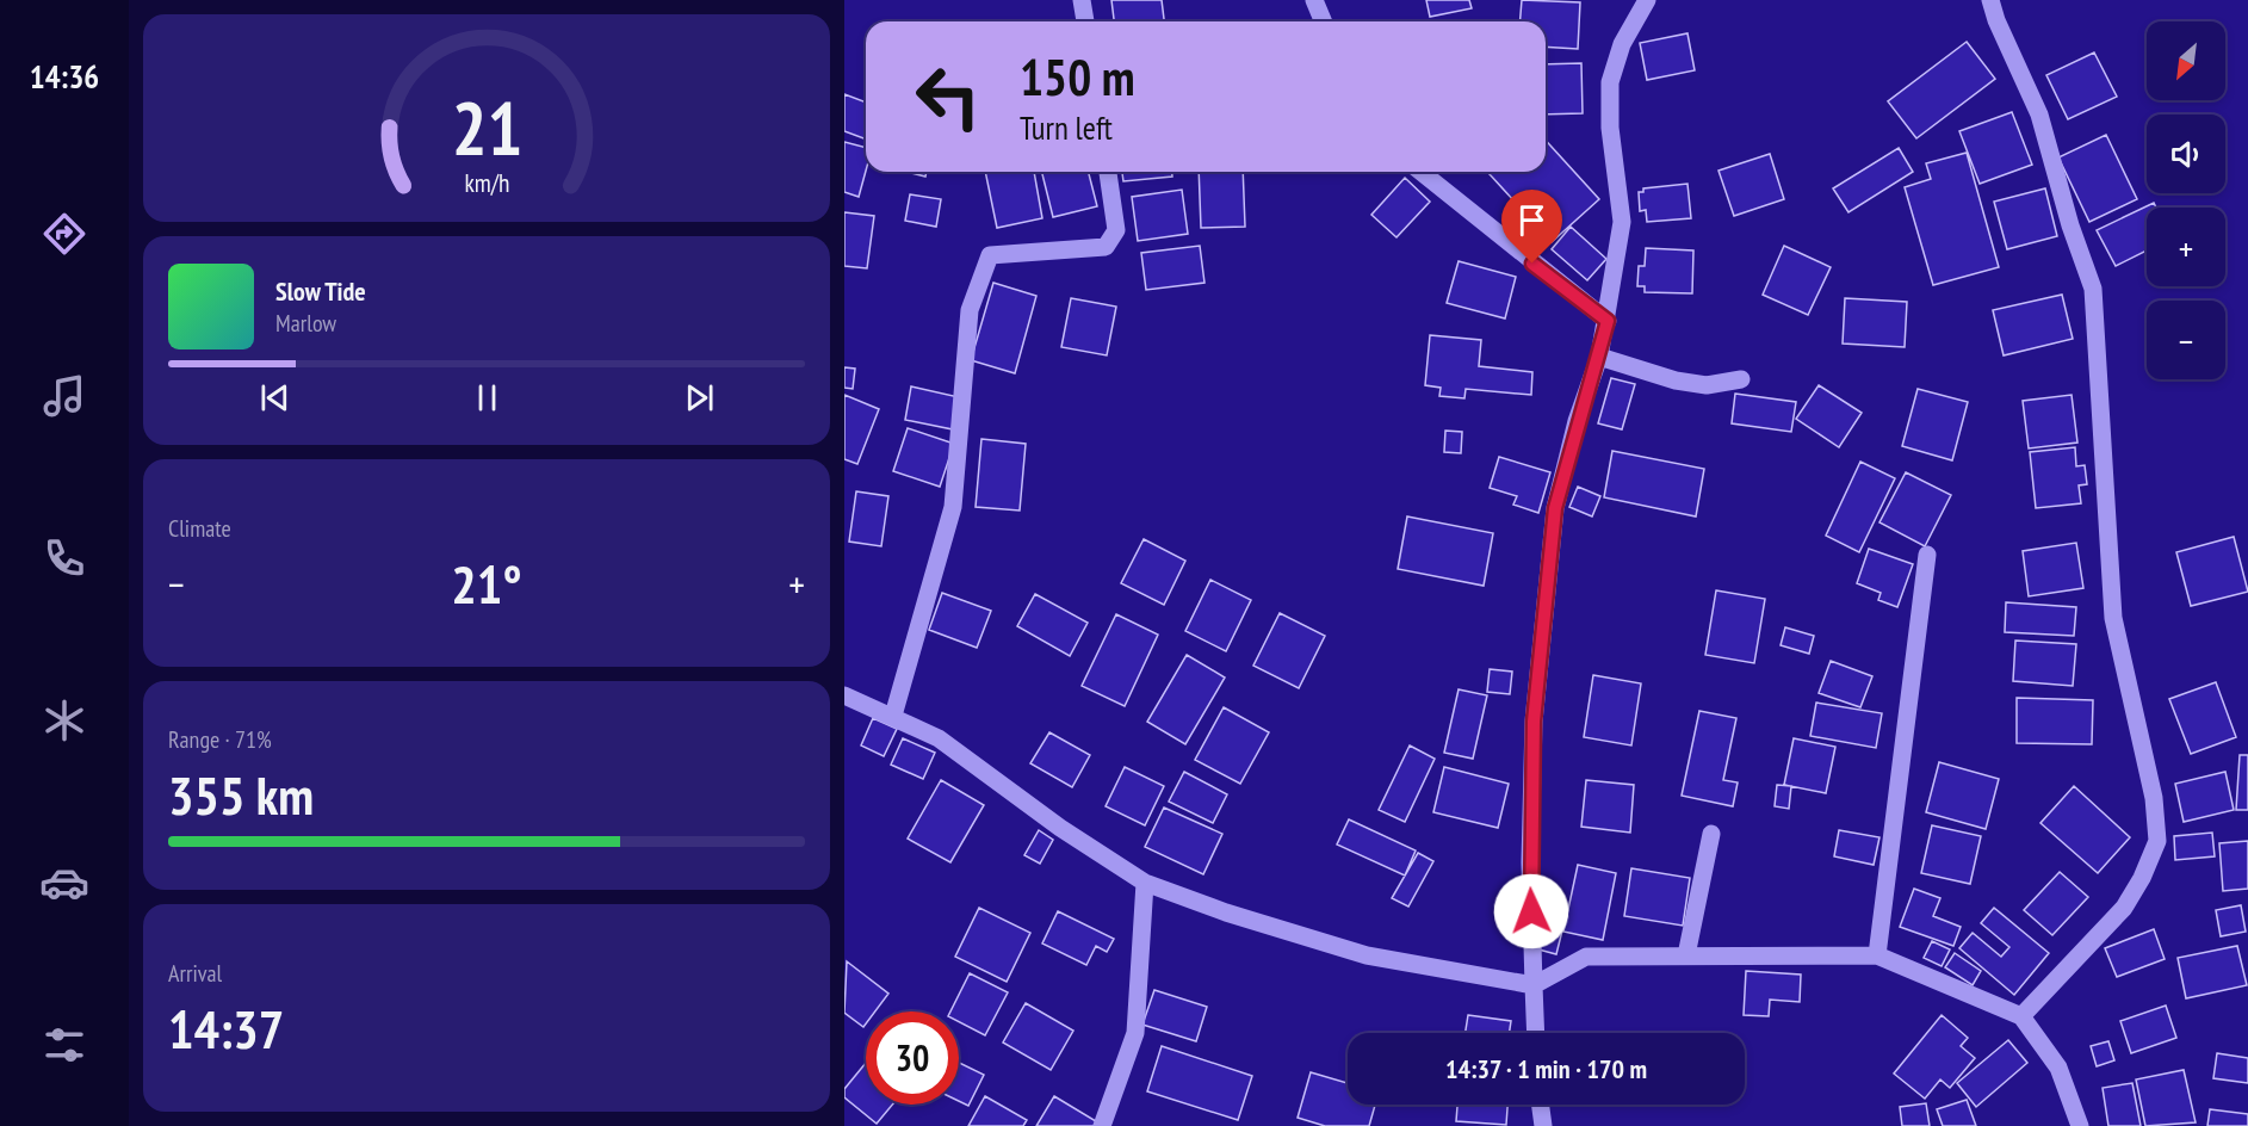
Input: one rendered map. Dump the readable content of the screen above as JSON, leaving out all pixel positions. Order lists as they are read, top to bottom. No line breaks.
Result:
{"north":"bottom left","page":{"tabs":"14:36","map_buttons":["+","−"],"turn":["150 m","Turn left"],"song":["Slow Tide","Marlow"],"tile":["Climate",["Range · 71%","355 km"],["Arrival","14:37"]],"heat":["−","21°","+"],"limit":"30","trip":"14:37 · 1 min · 170 m","gauge":["21","km/h"]}}
